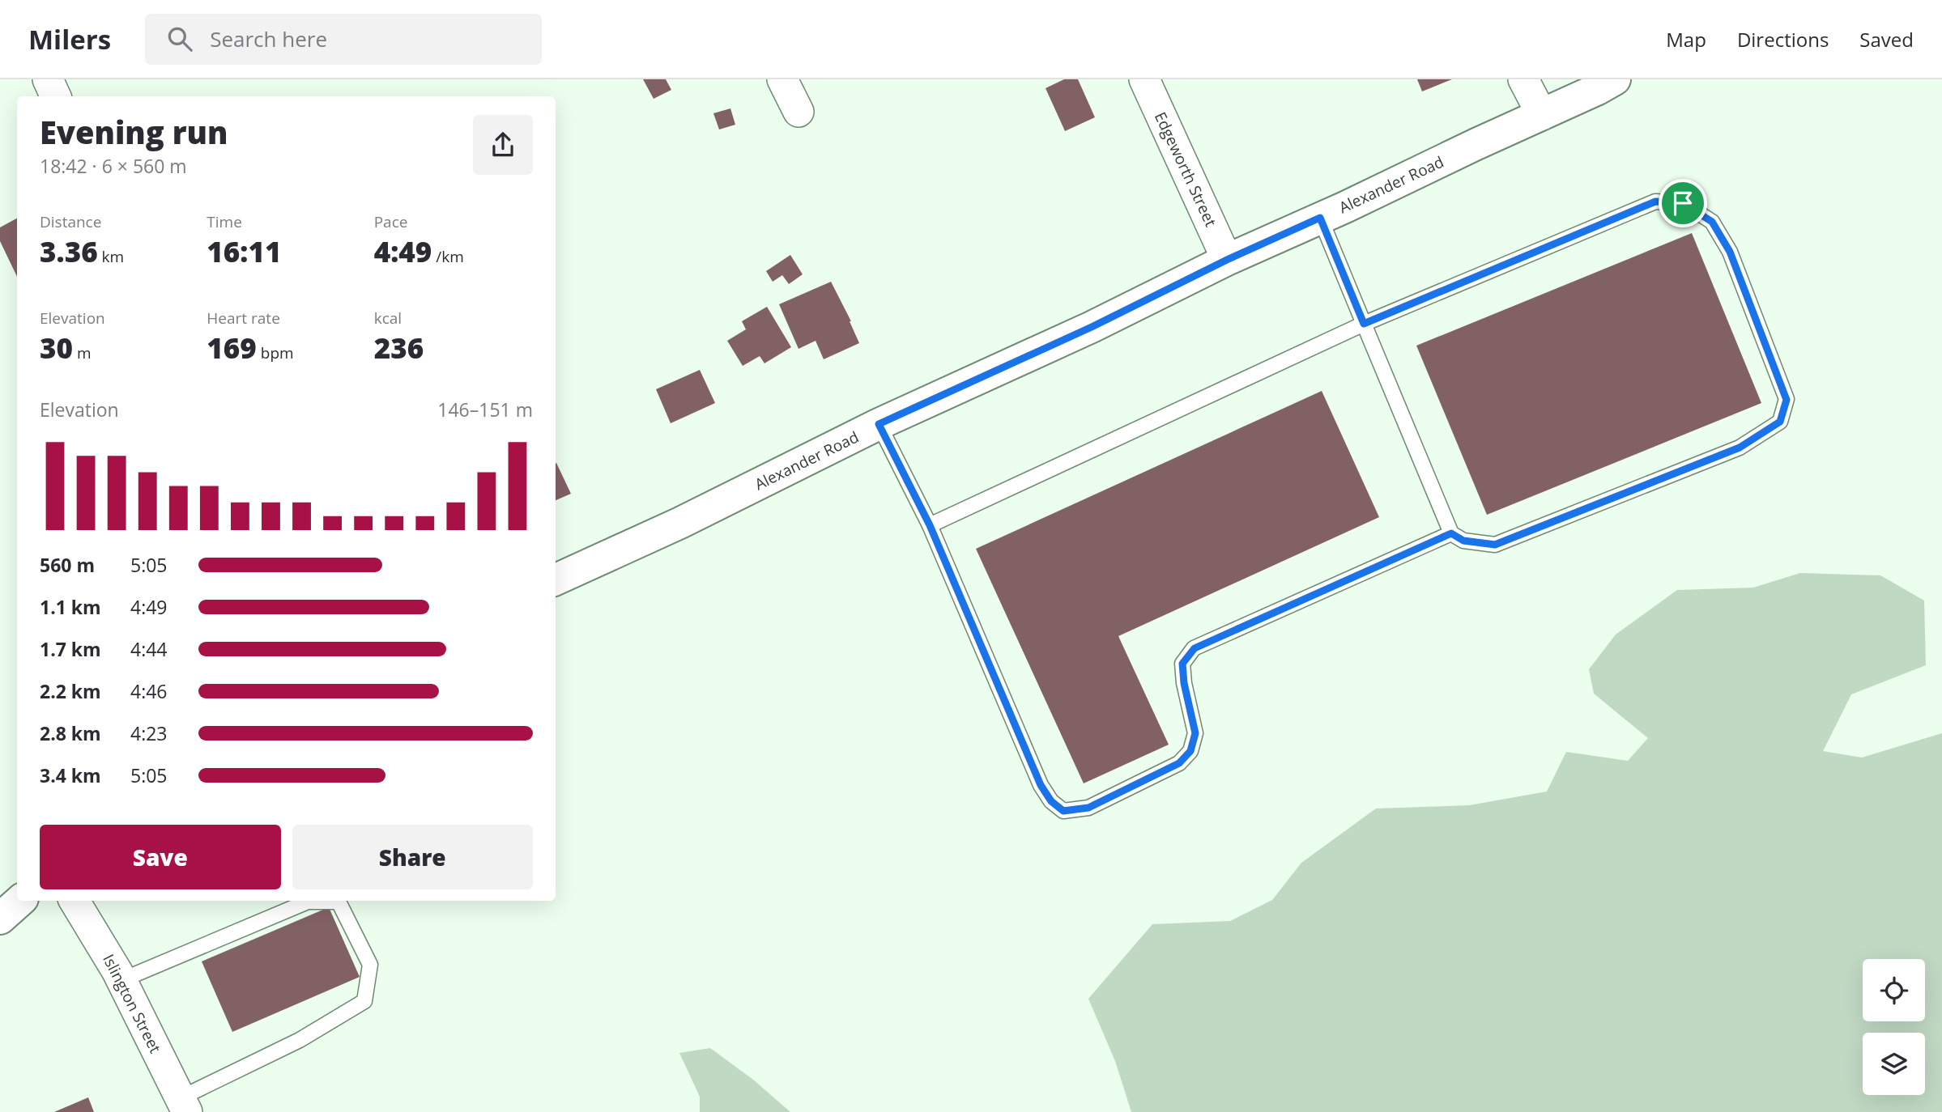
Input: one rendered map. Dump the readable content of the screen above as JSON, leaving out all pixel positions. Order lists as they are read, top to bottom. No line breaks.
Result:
{"streets":{"street":["Edgeworth Street","Alexander Road","Islington Street"]},"crossings":[["Edgeworth Street","Alexander Road"]],"page":{"header":"Milers","search":"Search here","nav":["Map","Directions","Saved"],"heading":["Evening run","18:42 · 6 × 560 m"],"stats":[["Distance","3.36 km"],["Time","16:11"],["Pace","4:49 /km"],["Elevation","30 m"],["Heart rate","169 bpm"],["kcal","236"]],"chart":["Elevation","146–151 m"],"list":[{"name":"560 m","note":"5:05"},{"name":"1.1 km","note":"4:49"},{"name":"1.7 km","note":"4:44"},{"name":"2.2 km","note":"4:46"},{"name":"2.8 km","note":"4:23"},{"name":"3.4 km","note":"5:05"}],"buttons":["Save","Share"]}}
